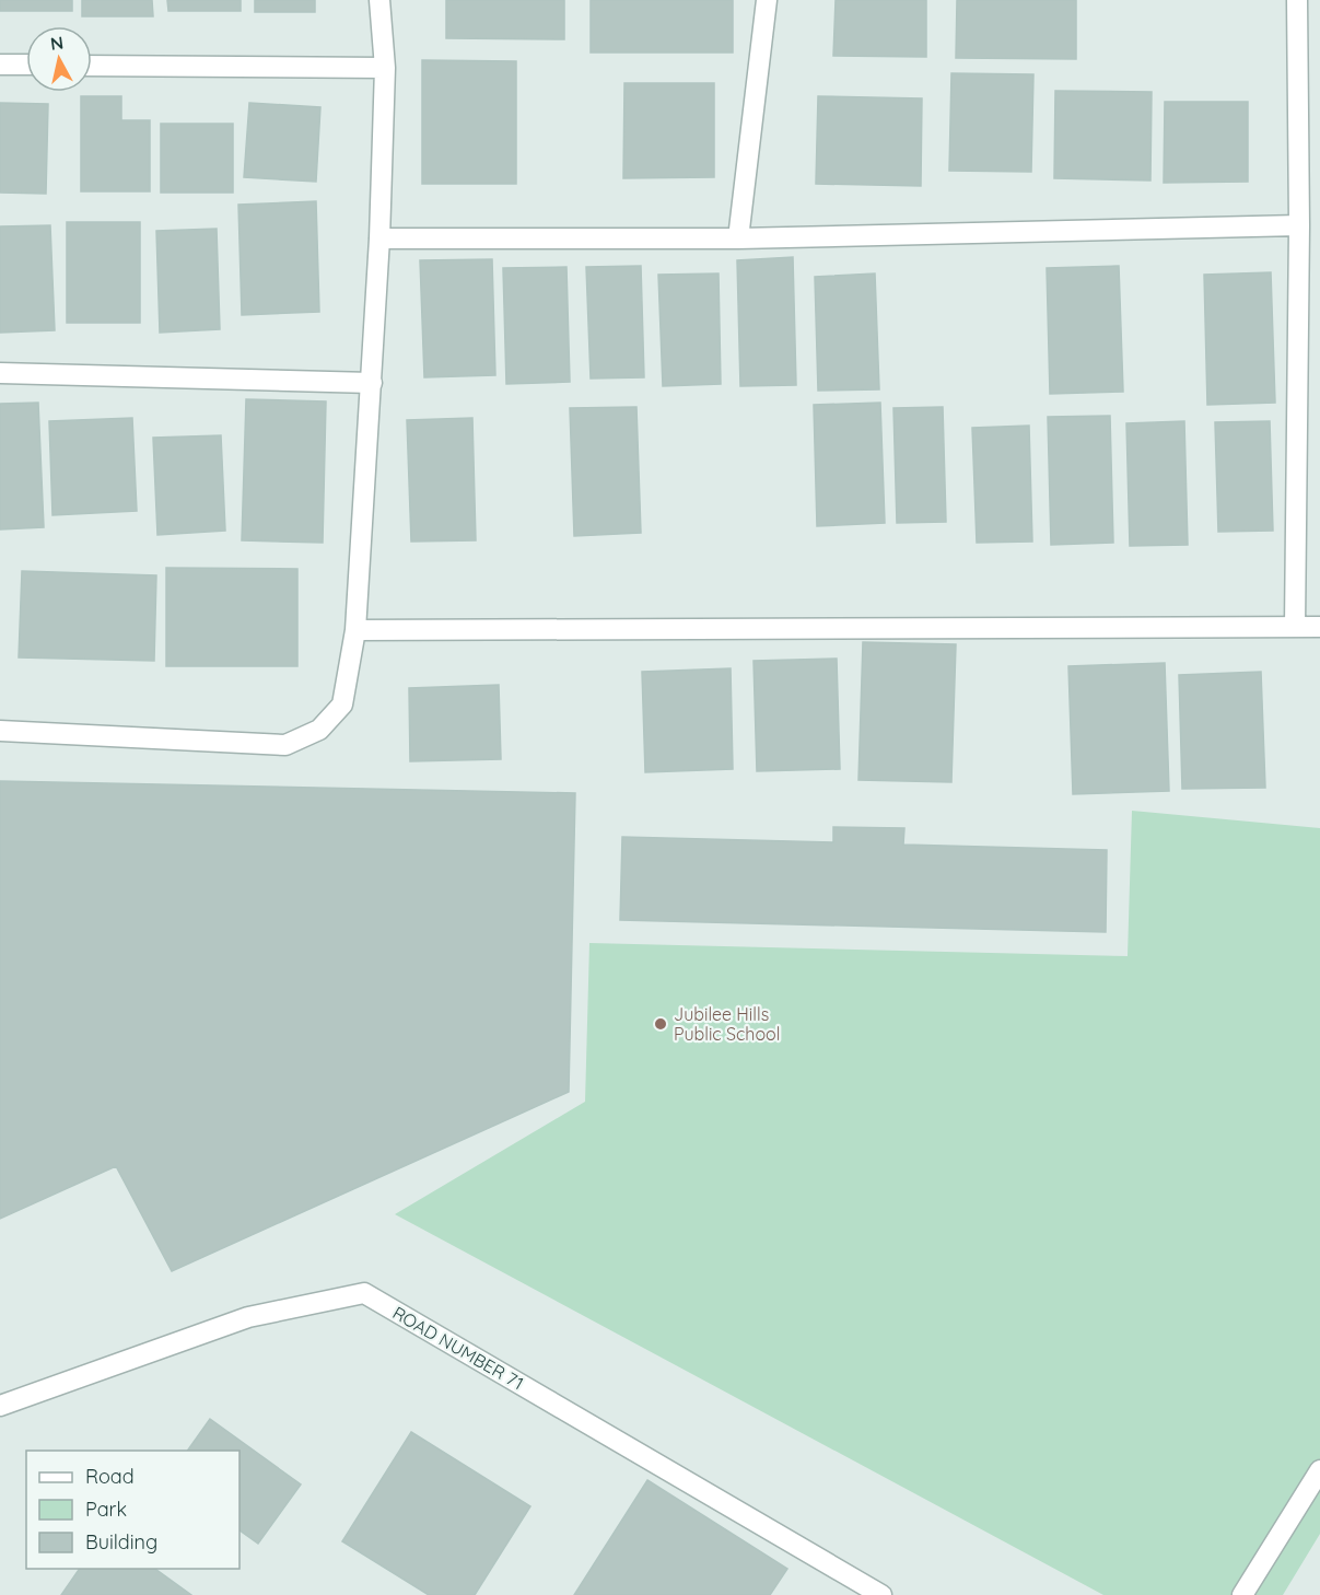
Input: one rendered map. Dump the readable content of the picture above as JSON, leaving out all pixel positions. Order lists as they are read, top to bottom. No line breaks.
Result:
{"streets":{"street":["ROAD NUMBER 71"]},"places":["Jubilee Hills Public School"],"legend":["Road","Park","Building"],"north":"top"}
